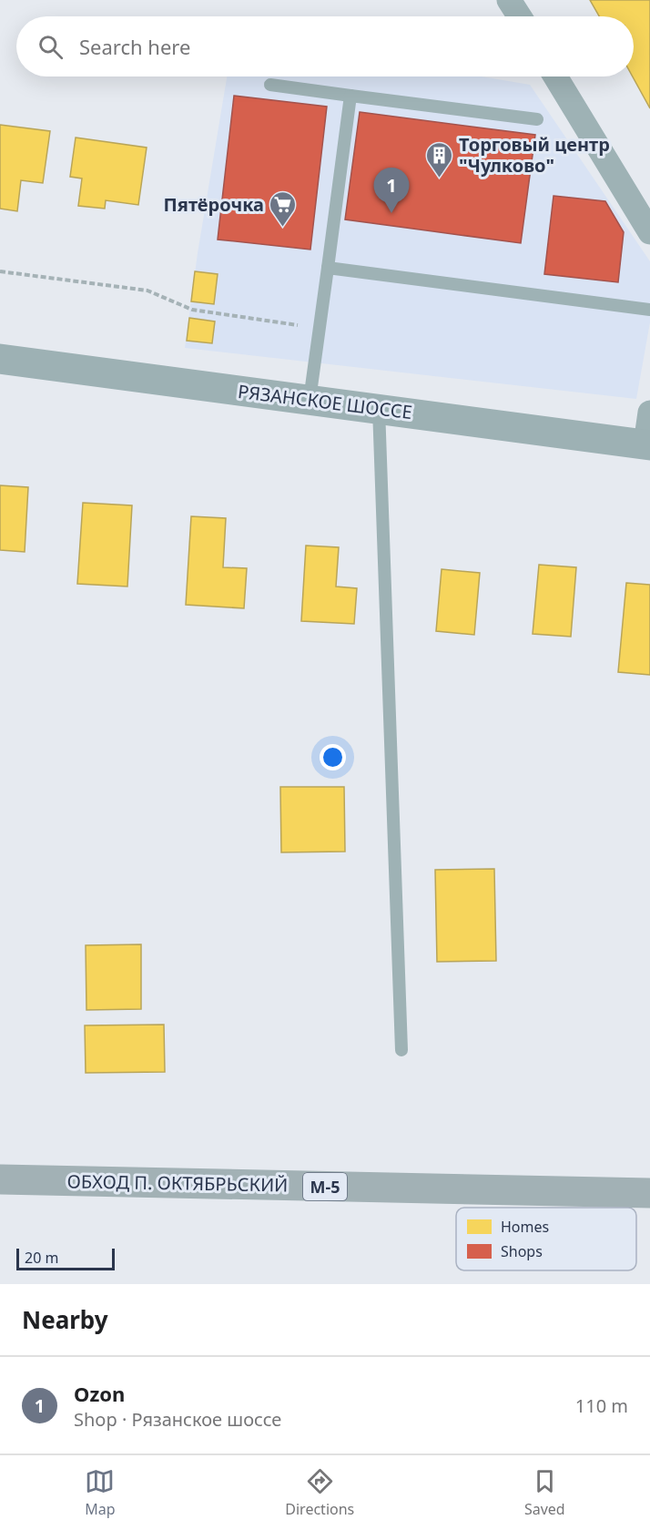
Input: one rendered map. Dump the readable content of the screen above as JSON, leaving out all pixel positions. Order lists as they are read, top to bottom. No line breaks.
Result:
{"streets":{"highway":["ОБХОД П. ОКТЯБРЬСКИЙ","М-5"],"main road":["РЯЗАНСКОЕ ШОССЕ"]},"places":{"building":["Торговый центр \"Чулково\""],"supermarket":["Пятёрочка"]},"legend":["Homes","Shops"],"scale_bar":"20 m","page":{"search":"Search here","pins":"1","scale":"20 m","heading":"Nearby","list":[{"mark":"1","name":"Ozon","note":"Shop · Рязанское шоссе","value":"110 m"}],"nav":["Map","Directions","Saved"]}}
